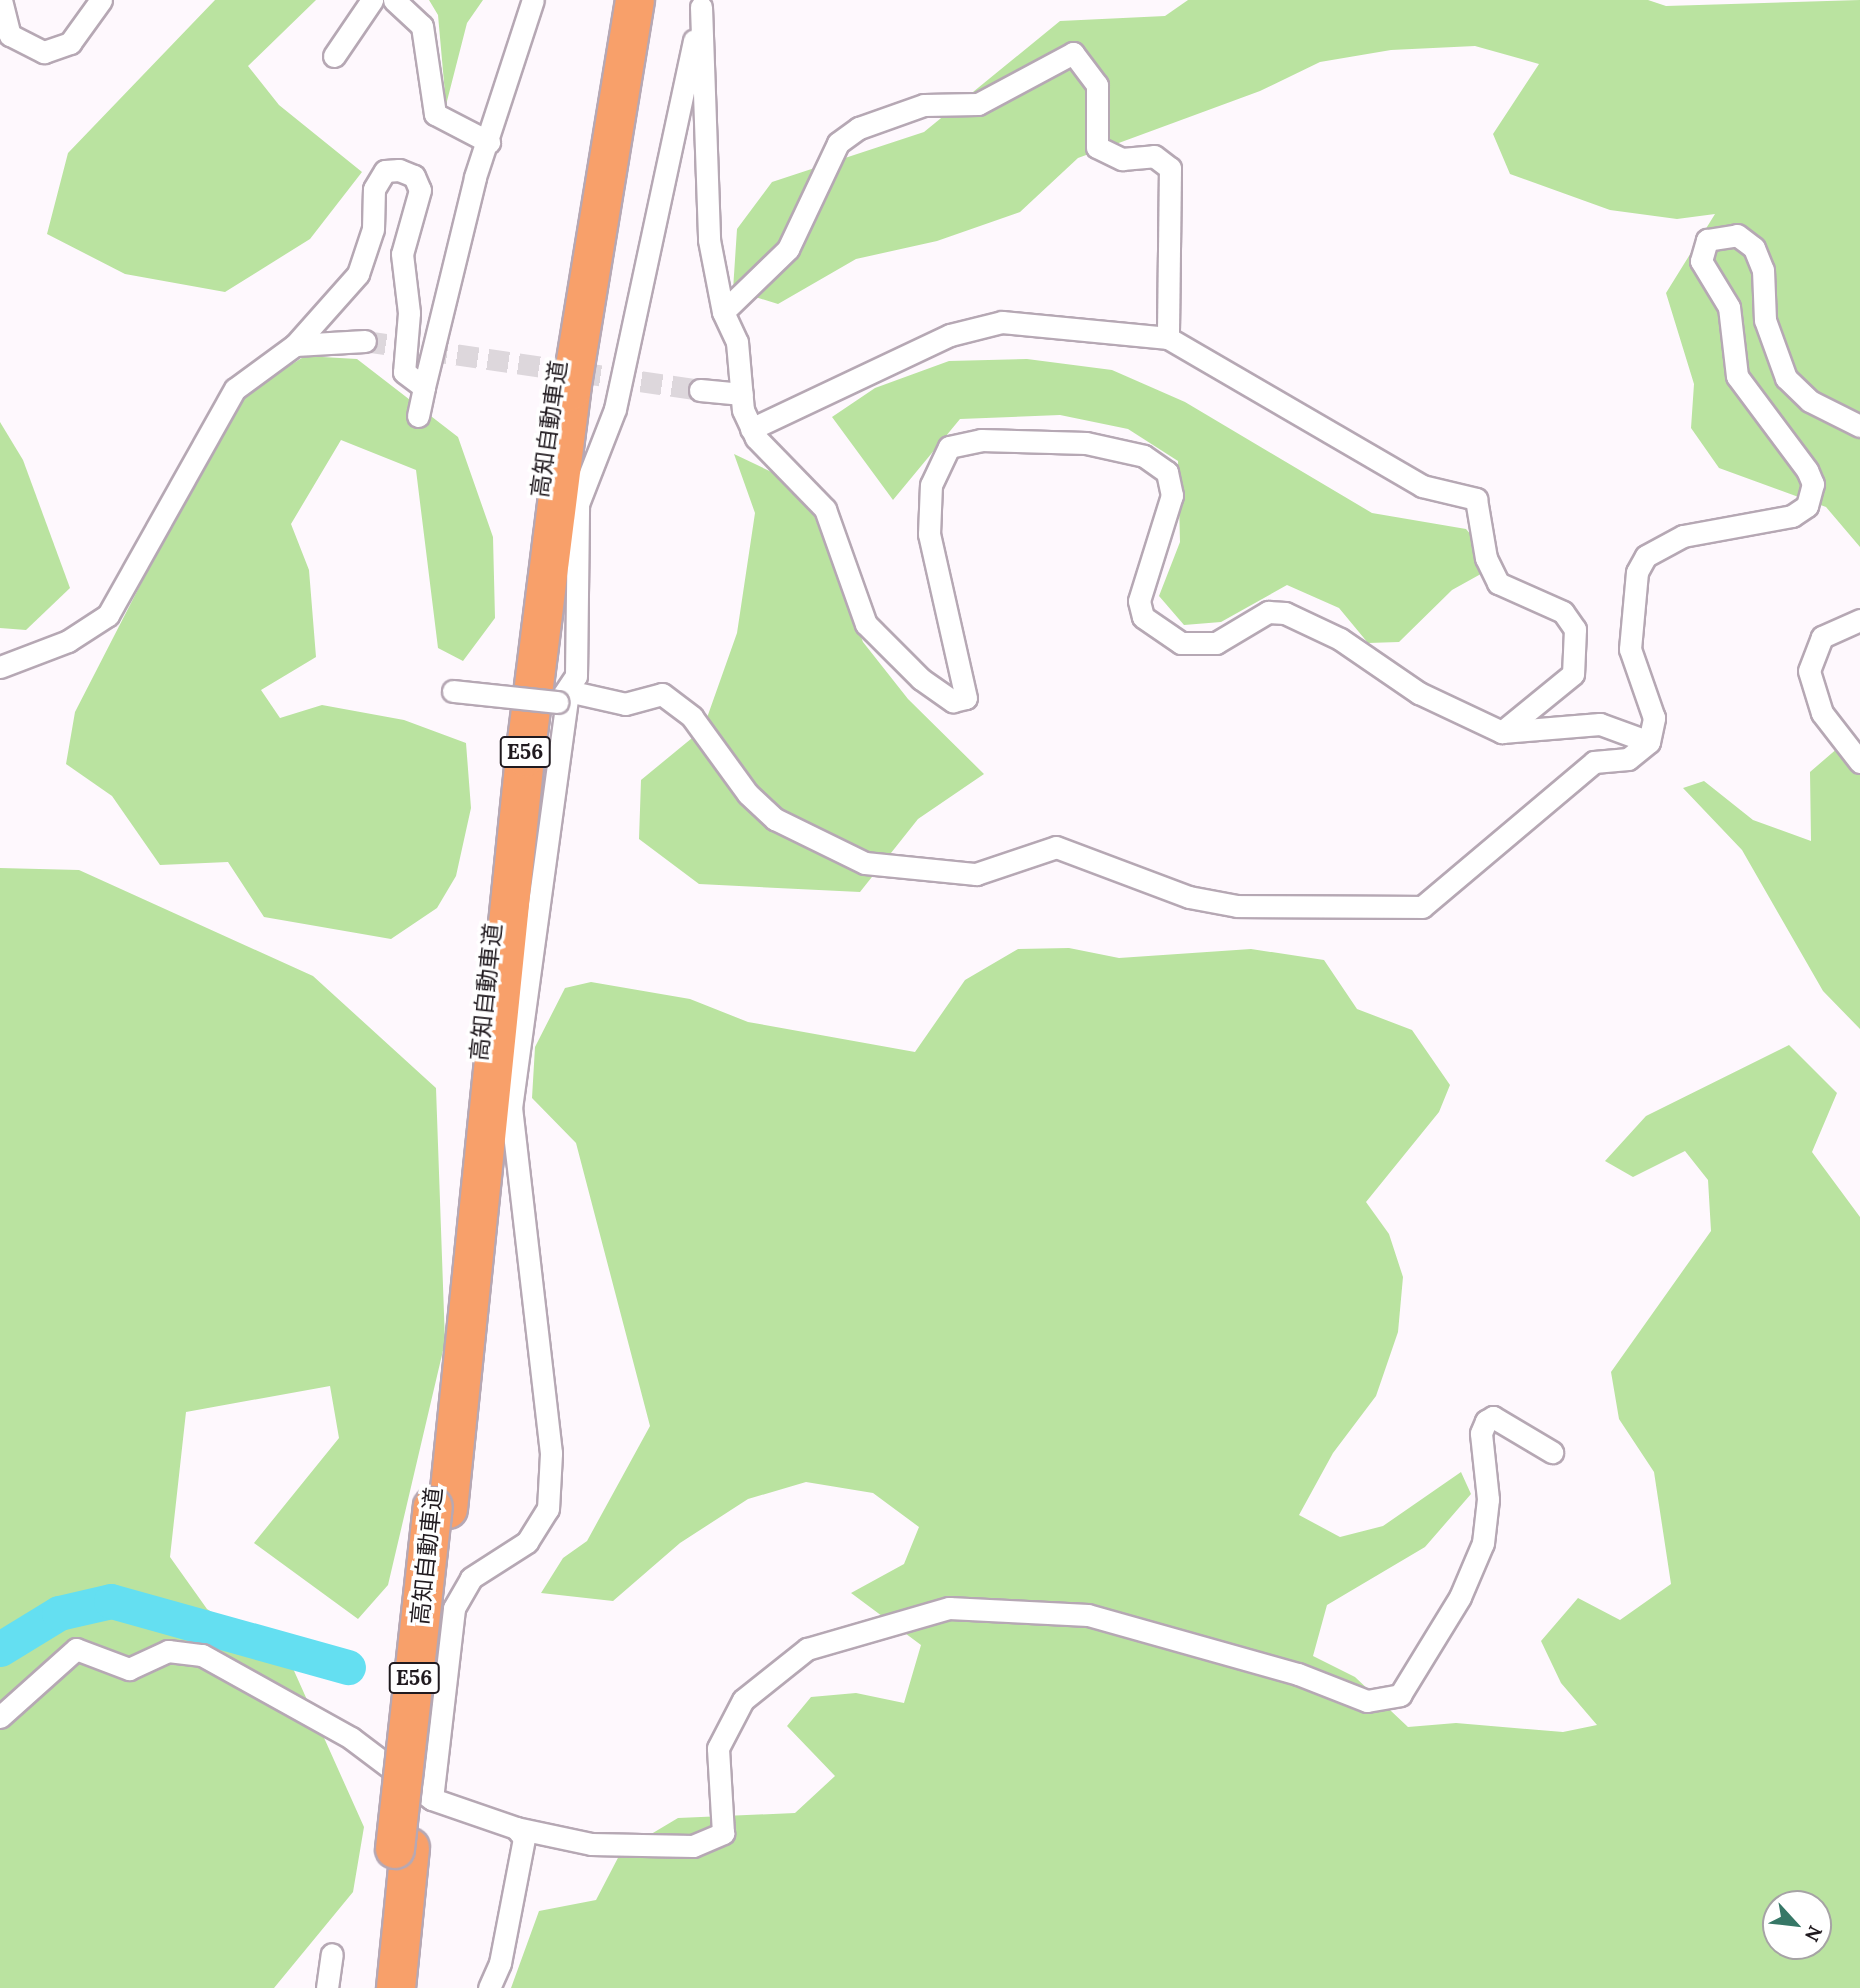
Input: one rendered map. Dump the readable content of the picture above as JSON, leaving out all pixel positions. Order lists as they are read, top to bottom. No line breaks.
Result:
{"streets":{"highway":["高知自動車道","E56"]},"north":"bottom right"}
